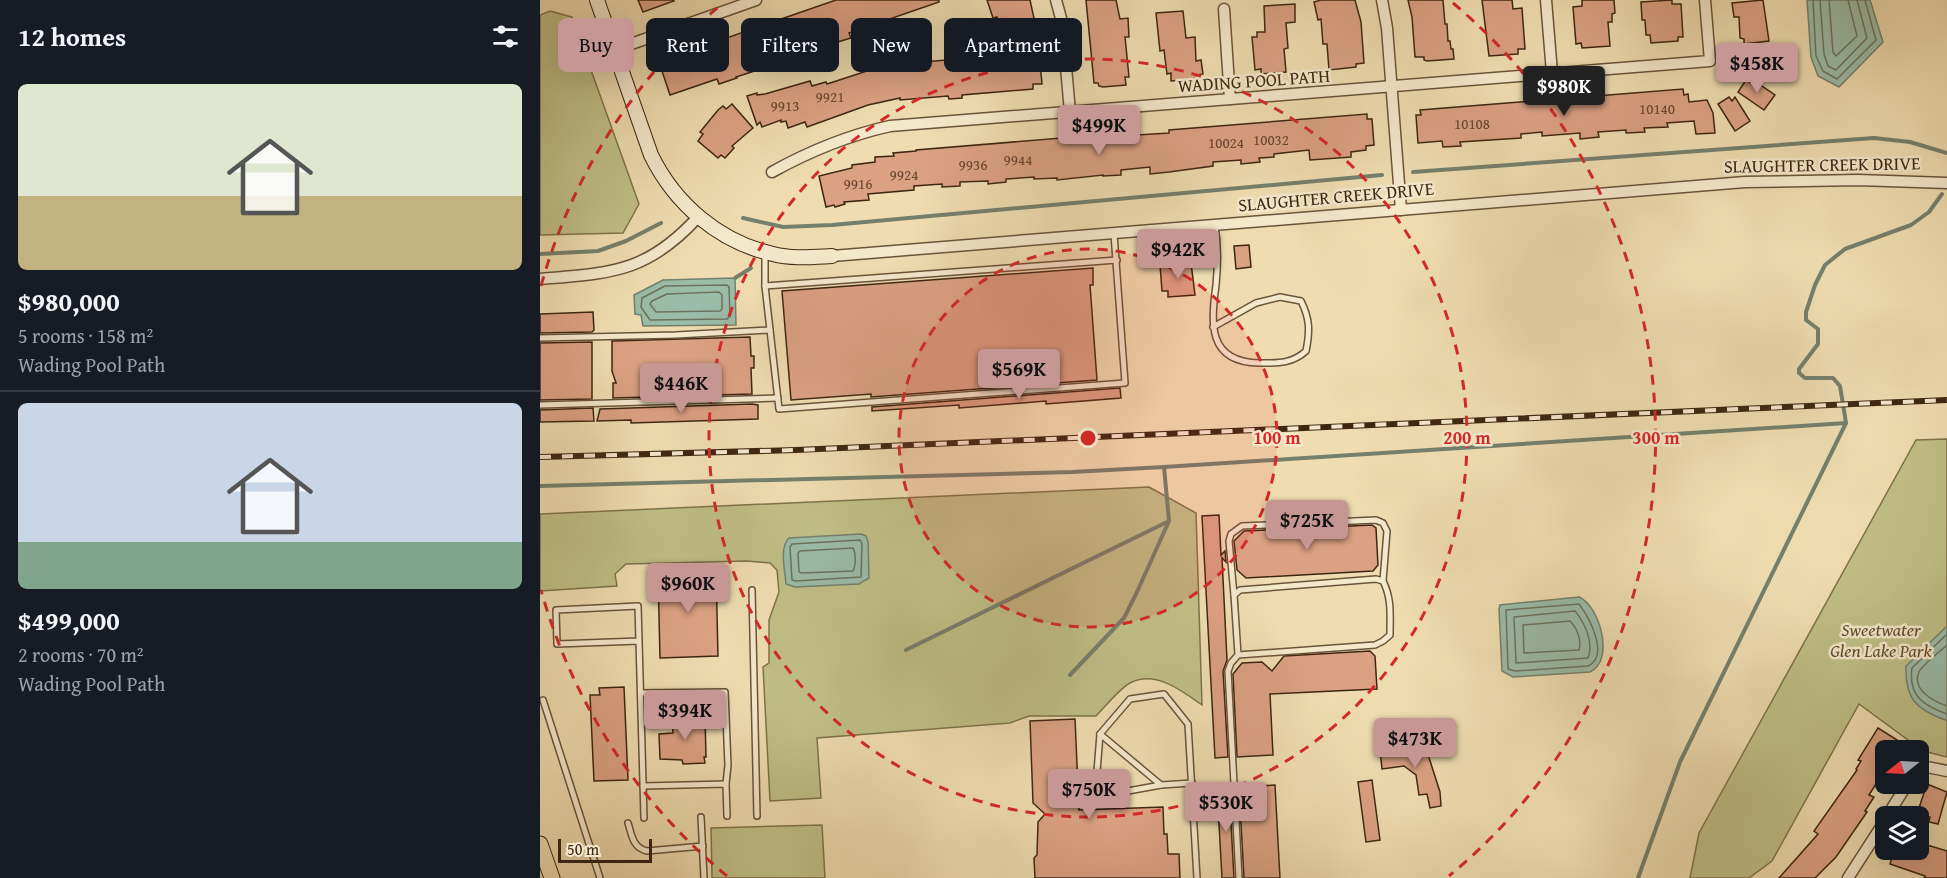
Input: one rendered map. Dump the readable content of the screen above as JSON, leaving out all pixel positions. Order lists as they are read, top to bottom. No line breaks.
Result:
{"streets":{"street":["WADING POOL PATH","SLAUGHTER CREEK DRIVE"]},"parks":["Sweetwater Glen Lake Park"],"house_numbers":["9921","9913","10140","10108","10032","10024","9944","9936","9924","9916"],"scale_bar":"50 m","north":"left","page":{"heading":"12 homes","chip":["Buy","Rent","Filters","New","Apartment"],"price":["$458K","$980K","$499K","$942K","$569K","$446K","$725K","$960K","$394K","$473K","$750K","$530K"],"list":[{"name":"$980,000","note":"5 rooms · 158 m² · Wading Pool Path"},{"name":"$499,000","note":"2 rooms · 70 m² · Wading Pool Path"}],"scale":"50 m"},"rings":["100 m","200 m","300 m"]}
